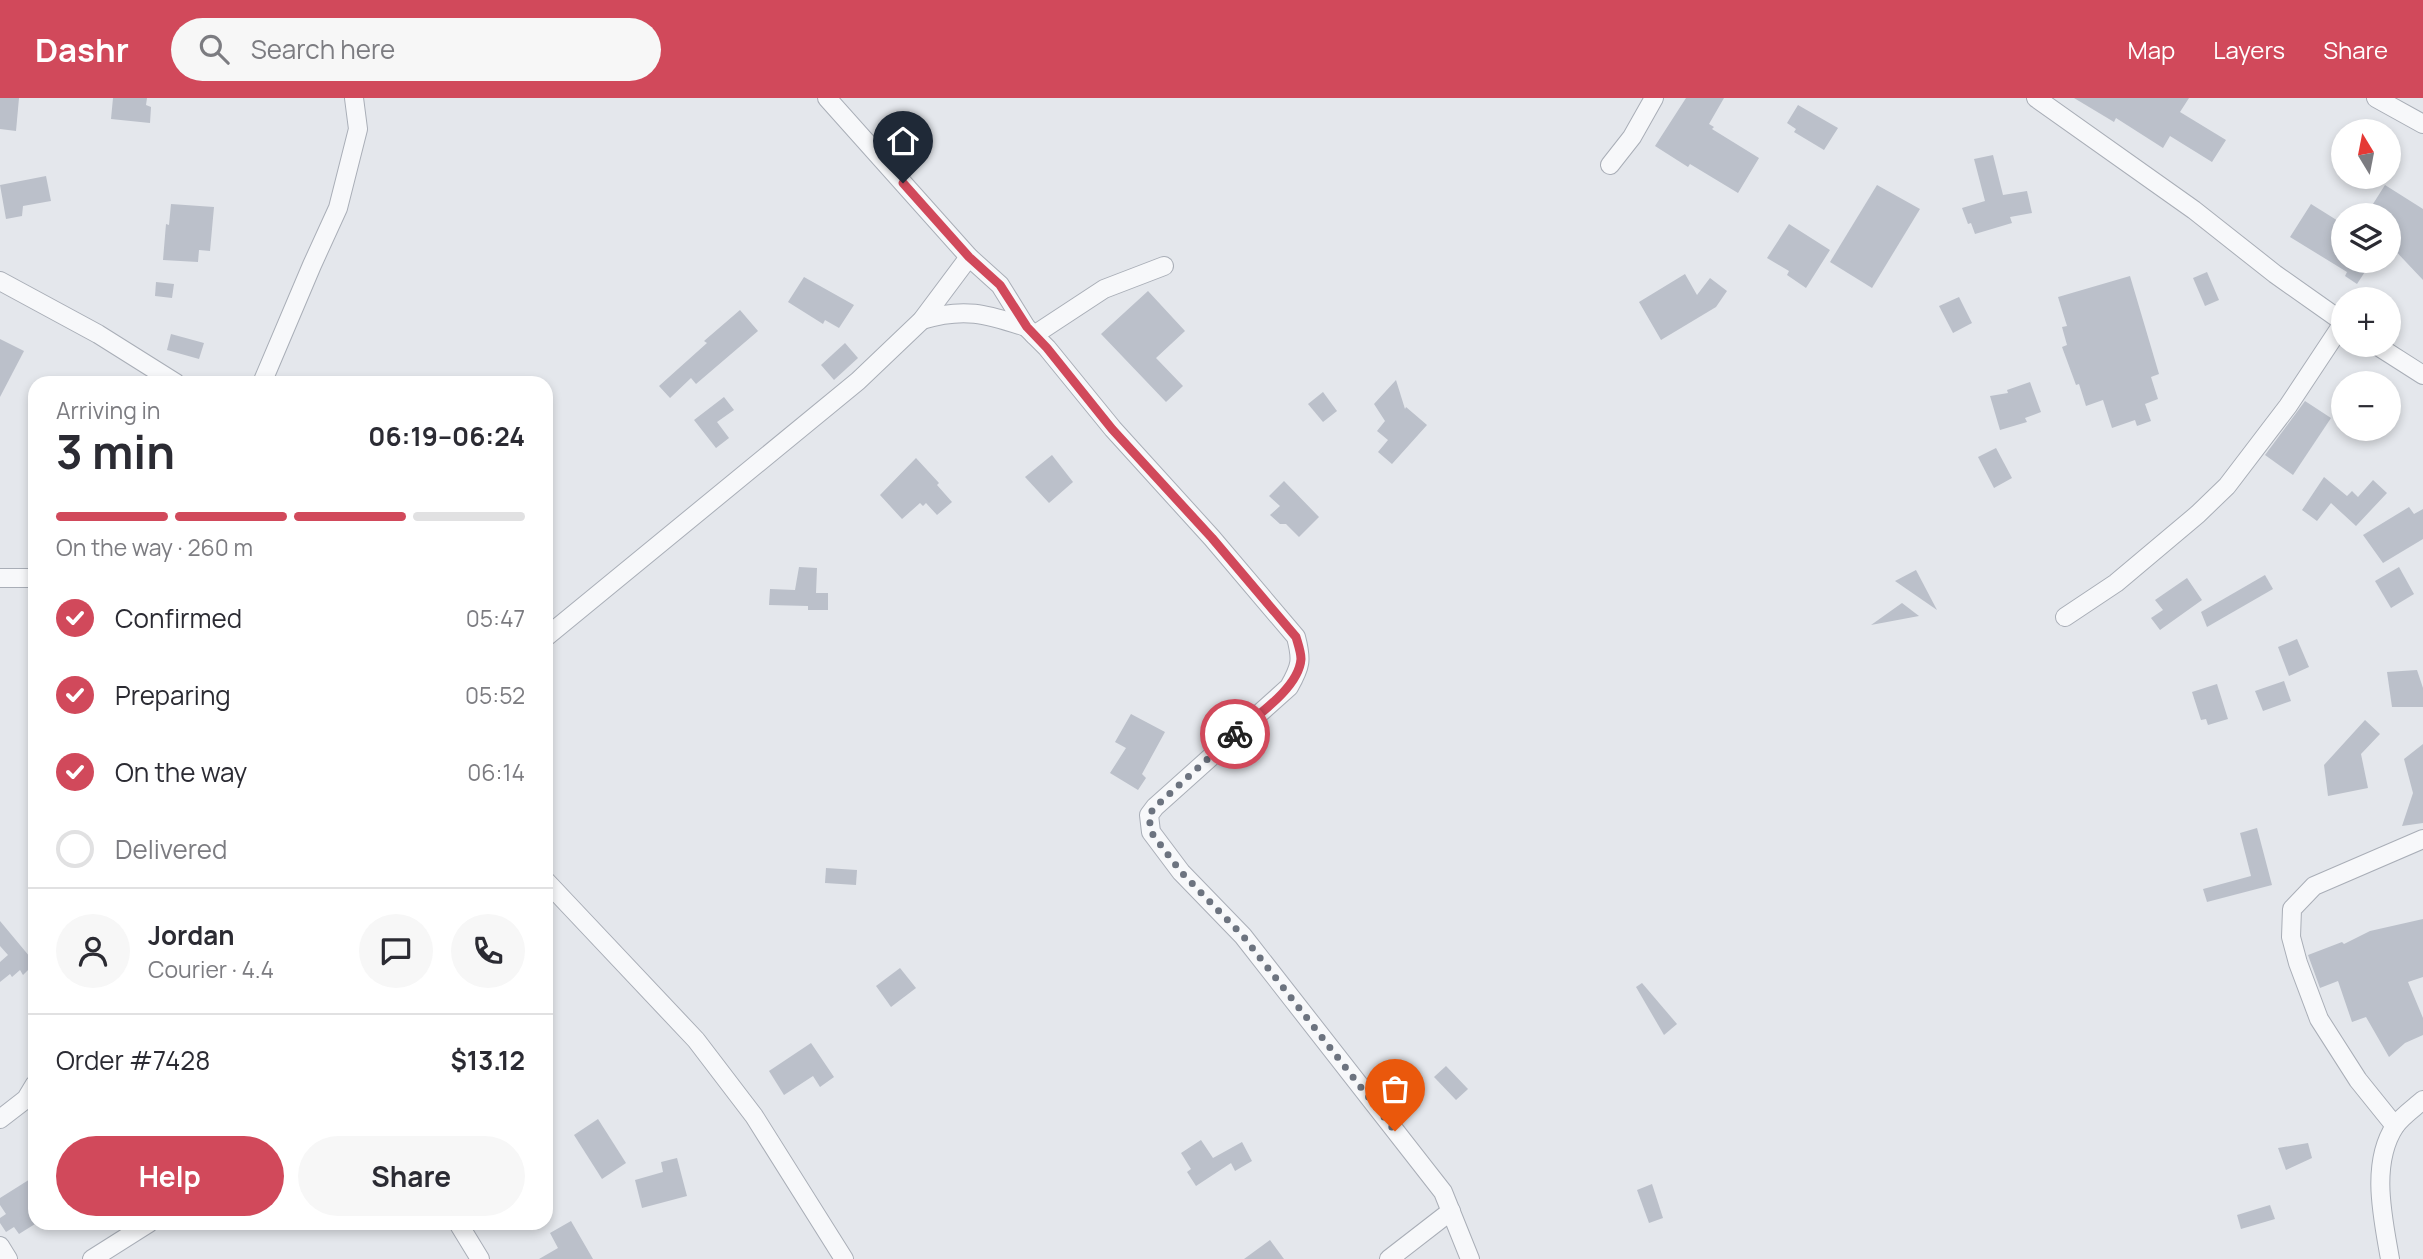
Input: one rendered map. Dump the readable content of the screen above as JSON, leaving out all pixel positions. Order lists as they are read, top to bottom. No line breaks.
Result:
{"north":"top","page":{"header":"Dashr","search":"Search here","nav":["Map","Layers","Share"],"map_buttons":["+","−"],"heading":["3 min","Arriving in","06:19–06:24"],"panel":["Jordan","Courier · 4.4","Order #7428","$13.12"],"bar":"On the way · 260 m","list":[["Confirmed","05:47"],["Preparing","05:52"],["On the way","06:14"],"Delivered"],"buttons":["Help","Share"]}}
